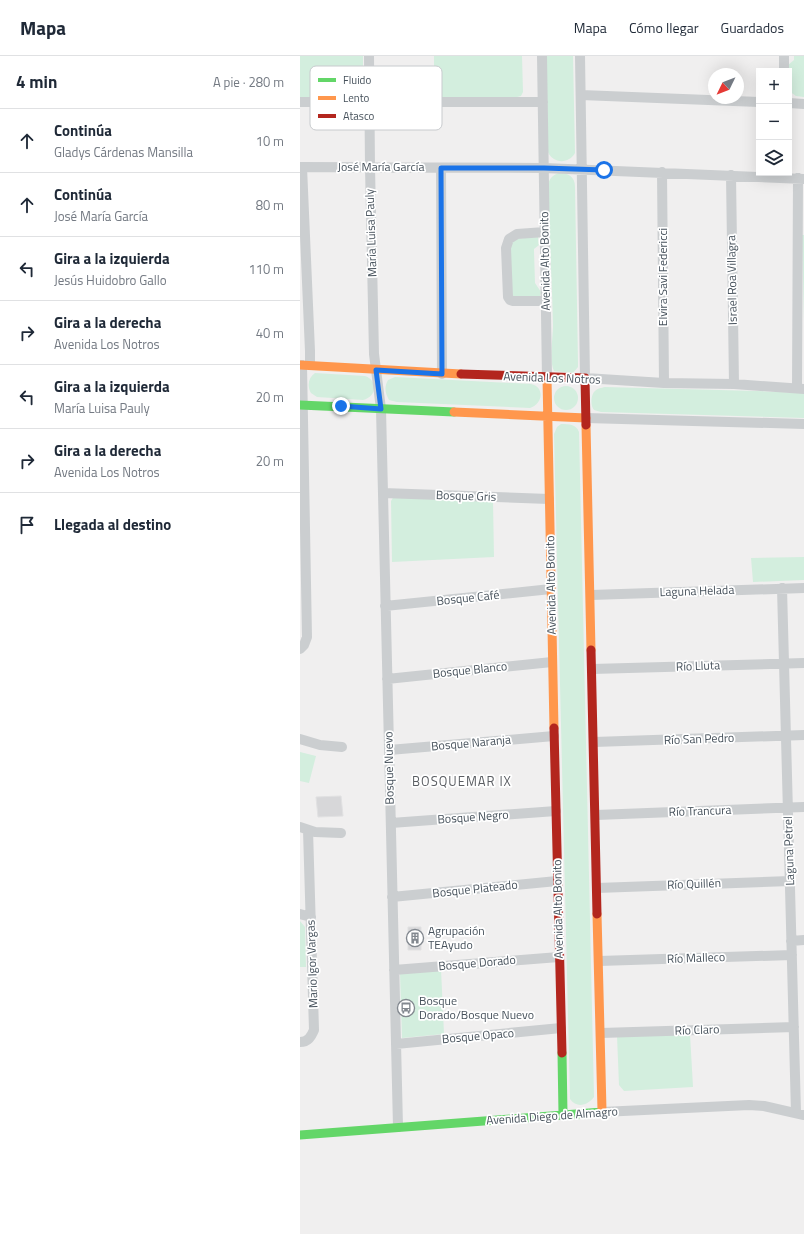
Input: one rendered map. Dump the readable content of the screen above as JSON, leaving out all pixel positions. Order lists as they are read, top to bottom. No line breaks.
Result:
{"streets":{"street":["José María García","María Luisa Pauly","Avenida Alto Bonito","Elvira Savi Federicci","Israel Roa Villagra","Avenida Los Notros","Bosque Gris","Laguna Helada","Bosque Café","Río Lluta","Bosque Blanco","Río San Pedro","Bosque Naranja","Bosque Nuevo","Río Trancura","Bosque Negro","Laguna Petrel","Río Quillén","Bosque Plateado","Río Malleco","Bosque Dorado","Mario Igor Vargas","Río Claro","Bosque Opaco","Avenida Diego de Almagro"]},"crossings":[["José María García","María Luisa Pauly"],["José María García","Avenida Alto Bonito"],["José María García","Elvira Savi Federicci"],["José María García","Israel Roa Villagra"],["María Luisa Pauly","Avenida Los Notros"],["María Luisa Pauly","Bosque Nuevo"],["Avenida Alto Bonito","Avenida Los Notros"],["Avenida Alto Bonito","Bosque Gris"],["Avenida Alto Bonito","Bosque Café"],["Avenida Alto Bonito","Bosque Blanco"],["Avenida Alto Bonito","Bosque Naranja"],["Avenida Alto Bonito","Bosque Negro"],["Avenida Alto Bonito","Bosque Plateado"],["Avenida Alto Bonito","Bosque Dorado"],["Avenida Alto Bonito","Bosque Opaco"],["Avenida Alto Bonito","Avenida Diego de Almagro"],["Elvira Savi Federicci","Avenida Los Notros"],["Israel Roa Villagra","Avenida Los Notros"],["Bosque Gris","Bosque Nuevo"],["Laguna Helada","Laguna Petrel"],["Bosque Café","Bosque Nuevo"],["Río Lluta","Laguna Petrel"],["Bosque Blanco","Bosque Nuevo"],["Río San Pedro","Laguna Petrel"],["Bosque Naranja","Bosque Nuevo"],["Bosque Nuevo","Bosque Negro"],["Bosque Nuevo","Bosque Plateado"],["Bosque Nuevo","Bosque Dorado"],["Bosque Nuevo","Bosque Opaco"],["Bosque Nuevo","Avenida Diego de Almagro"],["Río Trancura","Laguna Petrel"],["Laguna Petrel","Río Quillén"],["Laguna Petrel","Río Malleco"],["Laguna Petrel","Río Claro"],["Laguna Petrel","Avenida Diego de Almagro"]],"districts":["BOSQUEMAR IX"],"places":{"building":["Agrupación TEAyudo"],"bus stop":["Bosque Dorado/Bosque Nuevo"]},"legend":["Fluido","Lento","Atasco"],"north":"bottom left","page":{"header":"Mapa","nav":["Mapa","Cómo llegar","Guardados"],"heading":["4 min","A pie · 280 m"],"map_buttons":["+","−"],"list":[["Continúa","Gladys Cárdenas Mansilla","10 m"],["Continúa","José María García","80 m"],["Gira a la izquierda","Jesús Huidobro Gallo","110 m"],["Gira a la derecha","Avenida Los Notros","40 m"],["Gira a la izquierda","María Luisa Pauly","20 m"],["Gira a la derecha","Avenida Los Notros","20 m"],"Llegada al destino"]}}
